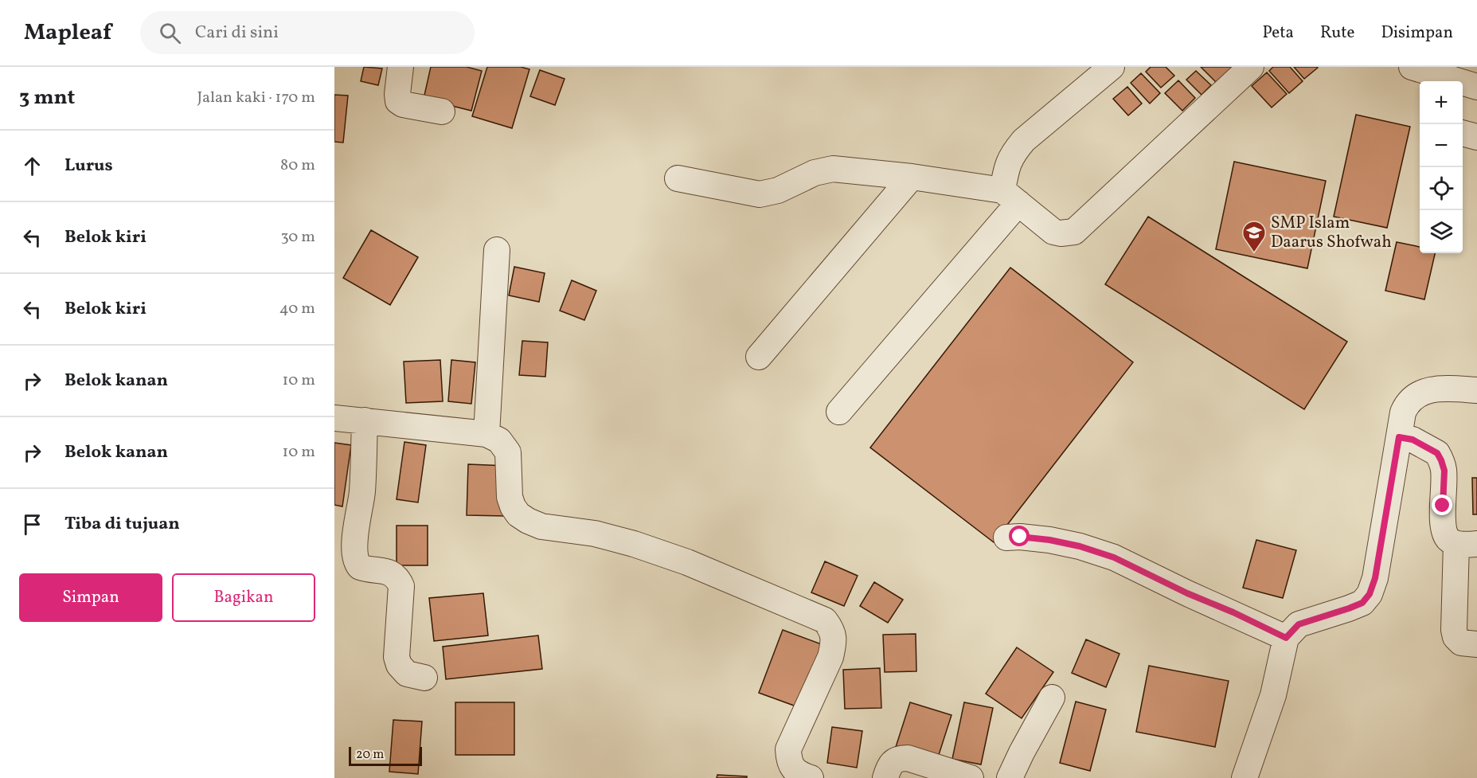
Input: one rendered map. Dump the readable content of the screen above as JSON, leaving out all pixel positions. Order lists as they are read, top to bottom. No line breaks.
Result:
{"places":{"school or university":["SMP Islam Daarus Shofwah"]},"scale_bar":"20 m","page":{"header":"Mapleaf","search":"Cari di sini","nav":["Peta","Rute","Disimpan"],"heading":["3 mnt","Jalan kaki · 170 m"],"map_buttons":["+","−"],"list":[["Lurus","80 m"],["Belok kiri","30 m"],["Belok kiri","40 m"],["Belok kanan","10 m"],["Belok kanan","10 m"],"Tiba di tujuan"],"buttons":["Simpan","Bagikan"],"scale":"20 m"}}
